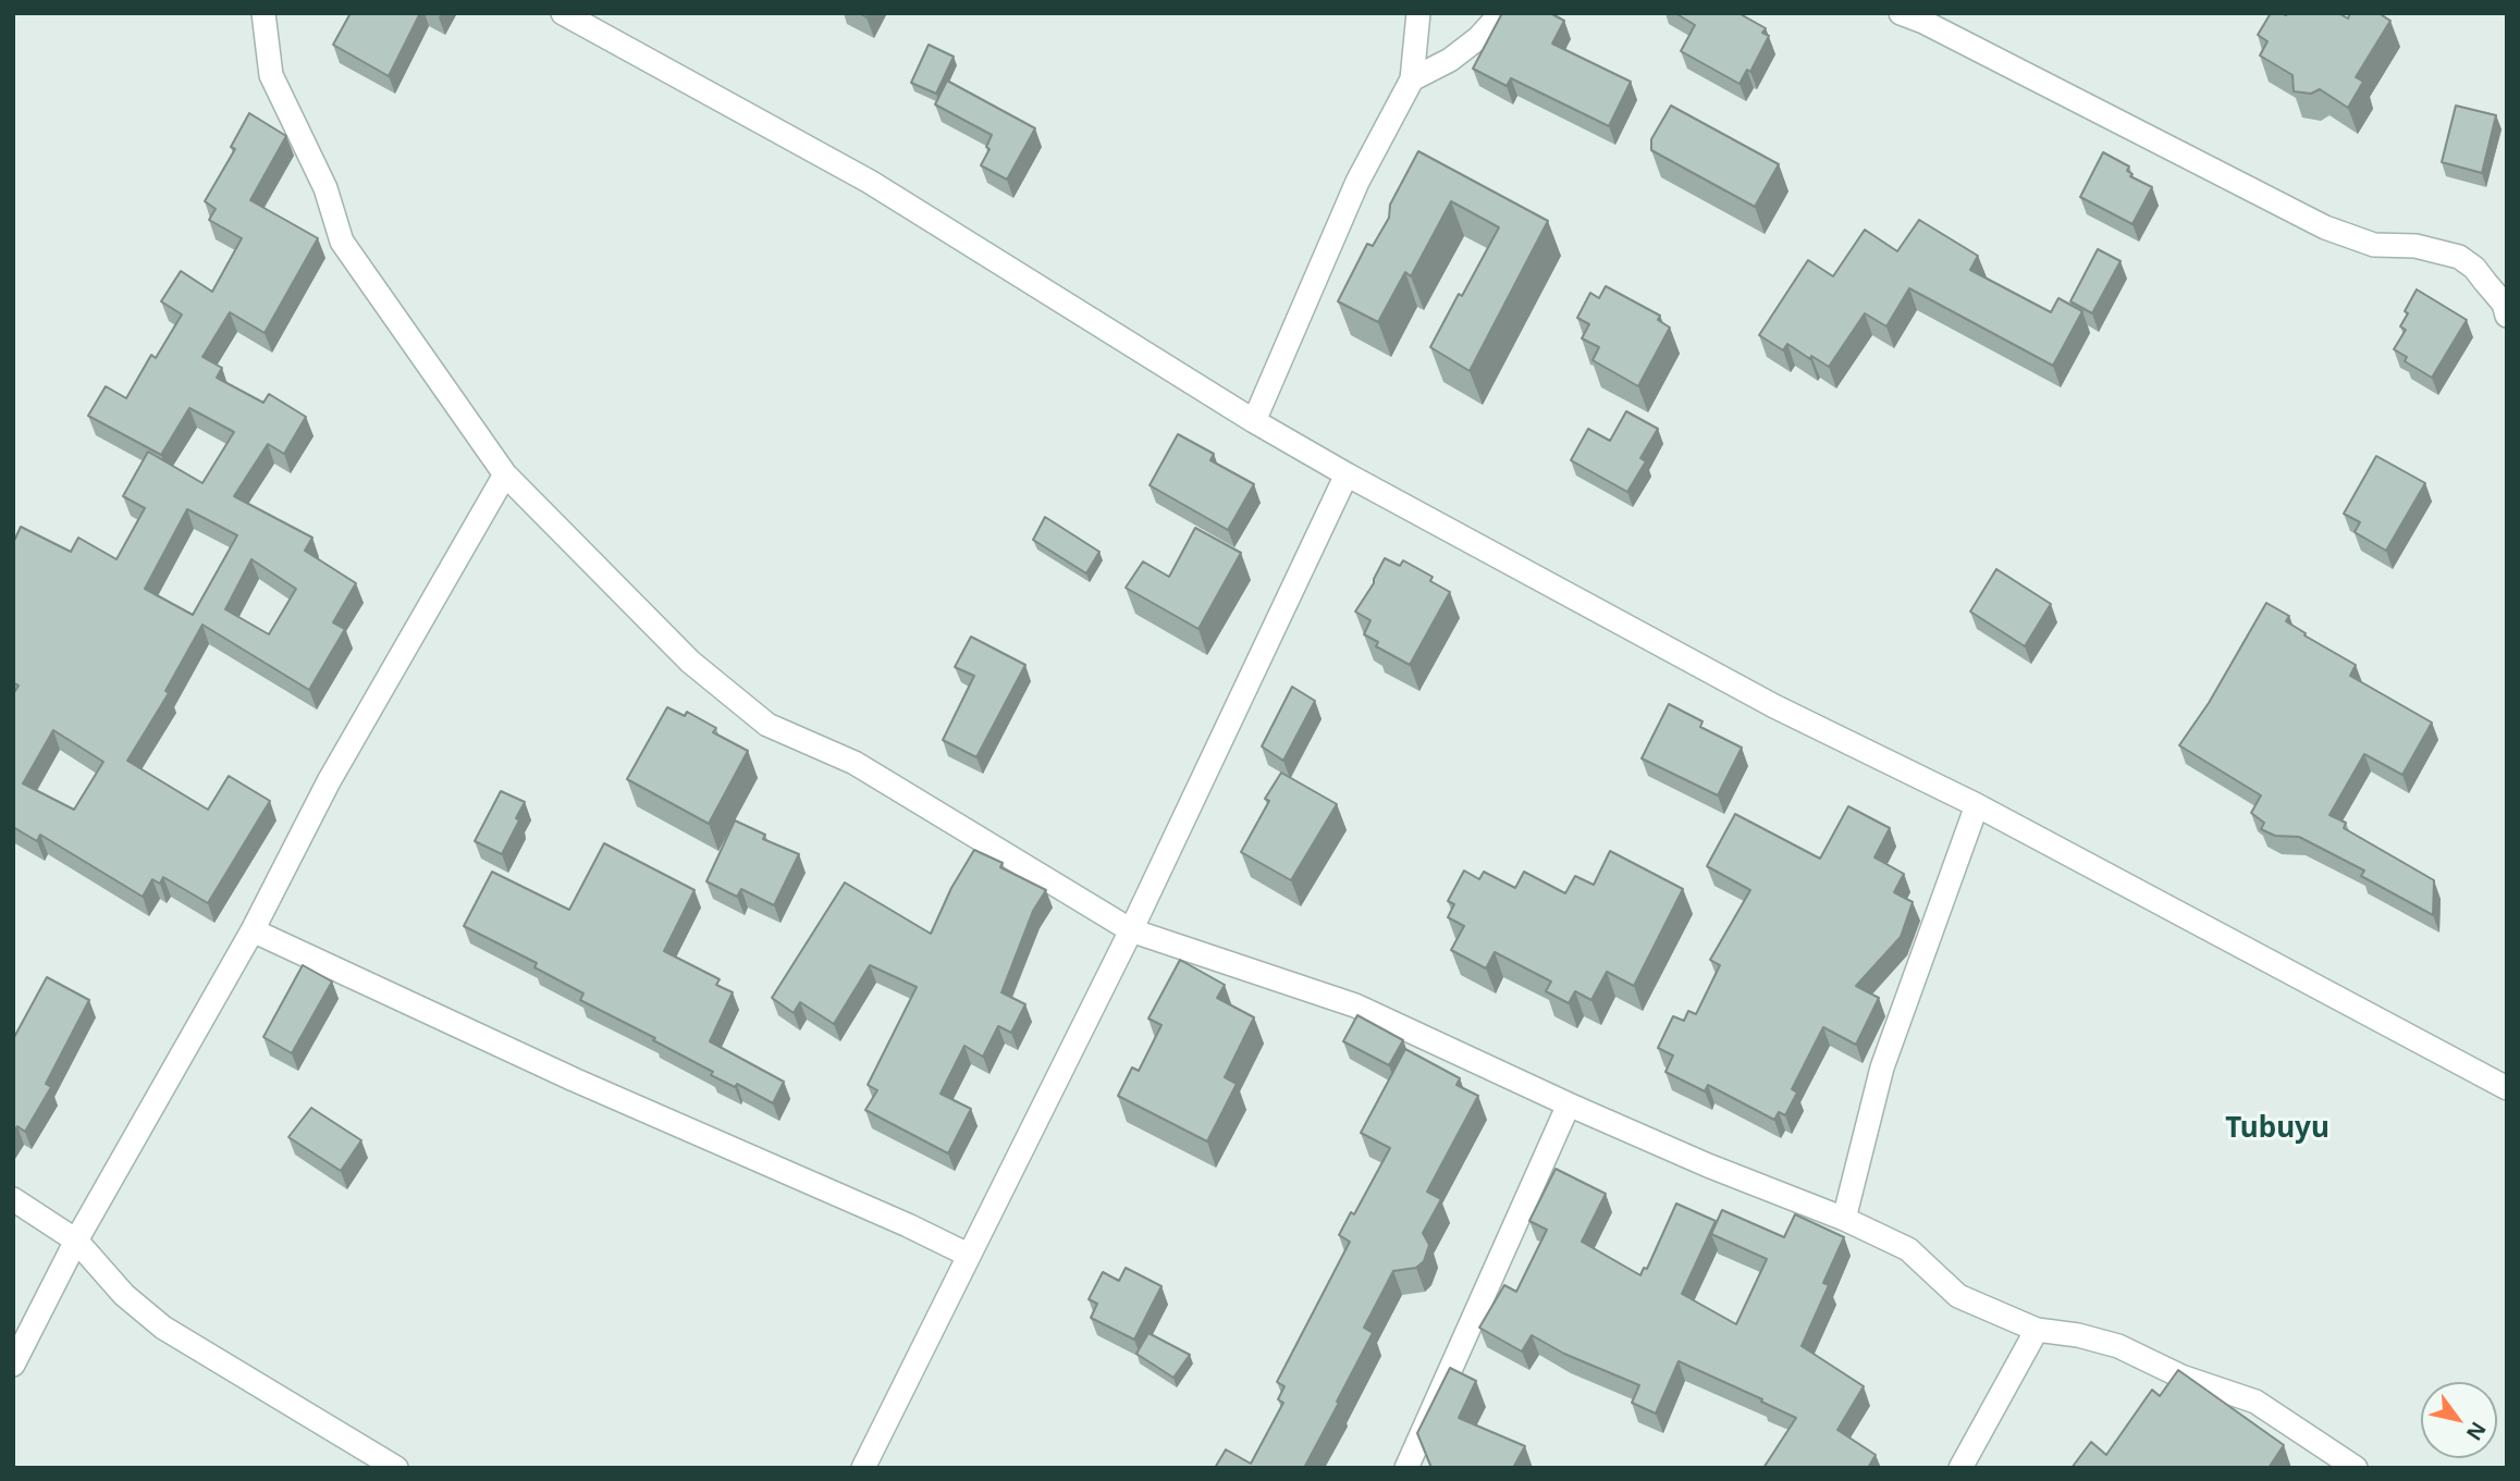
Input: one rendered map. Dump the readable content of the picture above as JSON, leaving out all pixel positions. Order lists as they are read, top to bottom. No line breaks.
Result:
{"districts":["Tubuyu"],"north":"bottom right"}
